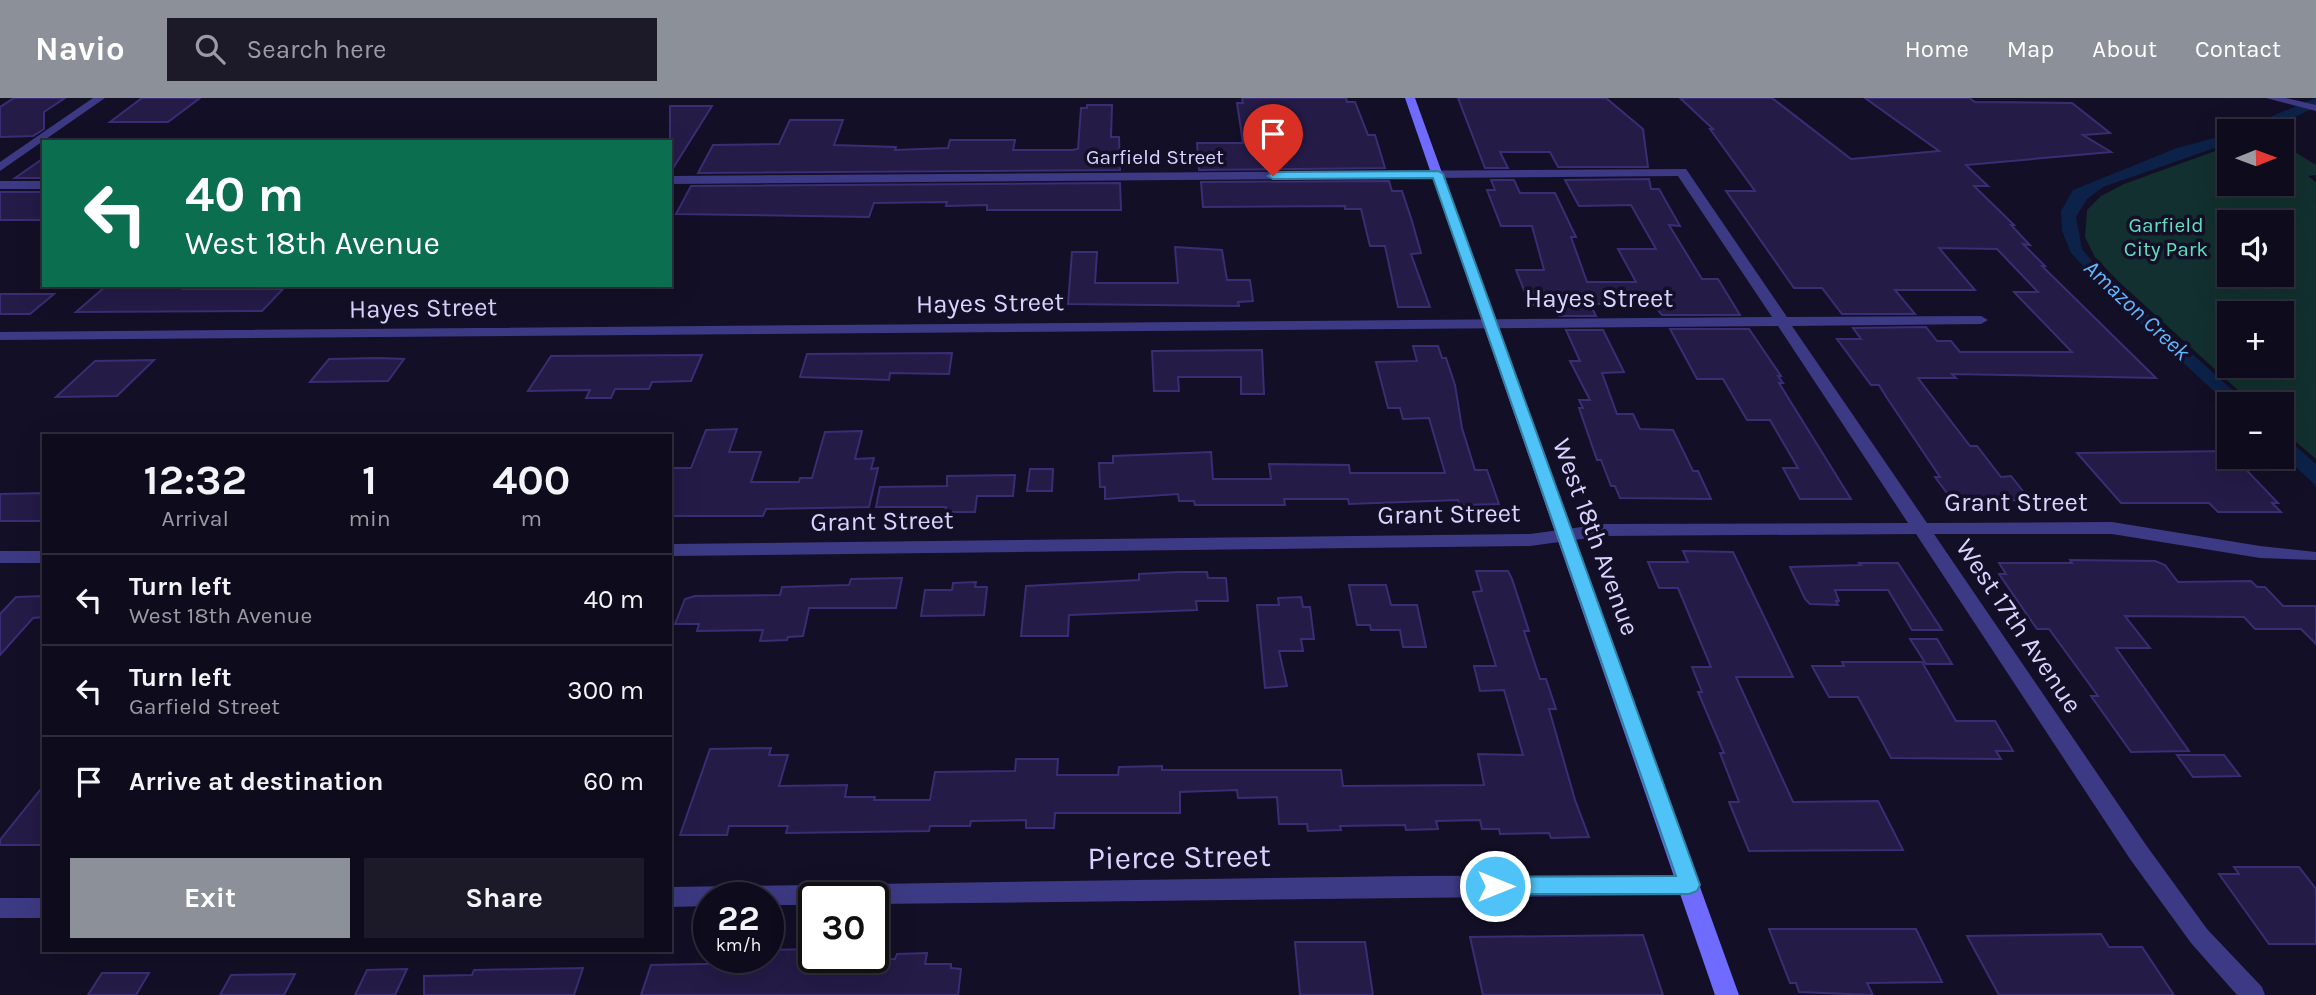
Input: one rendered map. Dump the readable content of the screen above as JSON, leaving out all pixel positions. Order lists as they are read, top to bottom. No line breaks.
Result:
{"streets":{"main road":["West 18th Avenue"],"street":["Garfield Street","Hayes Street","Grant Street","West 17th Avenue","Pierce Street"]},"crossings":[["Garfield Street","West 18th Avenue"],["Garfield Street","West 17th Avenue"],["Hayes Street","West 18th Avenue"],["Hayes Street","West 17th Avenue"],["Grant Street","West 18th Avenue"],["Grant Street","West 17th Avenue"],["West 18th Avenue","Pierce Street"]],"water":["Amazon Creek"],"parks":["Garfield City Park"],"north":"right","page":{"header":"Navio","search":"Search here","nav":["Home","Map","About","Contact"],"map_buttons":["+","−"],"turn":["40 m","West 18th Avenue"],"eta":["12:32","Arrival","1","min","400","m"],"list":[{"name":"Turn left","note":"West 18th Avenue","value":"40 m"},{"name":"Turn left","note":"Garfield Street","value":"300 m"},{"name":"Arrive at destination","value":"60 m"}],"buttons":["Exit","Share"],"speed":"22 km/h","limit":"30"}}
